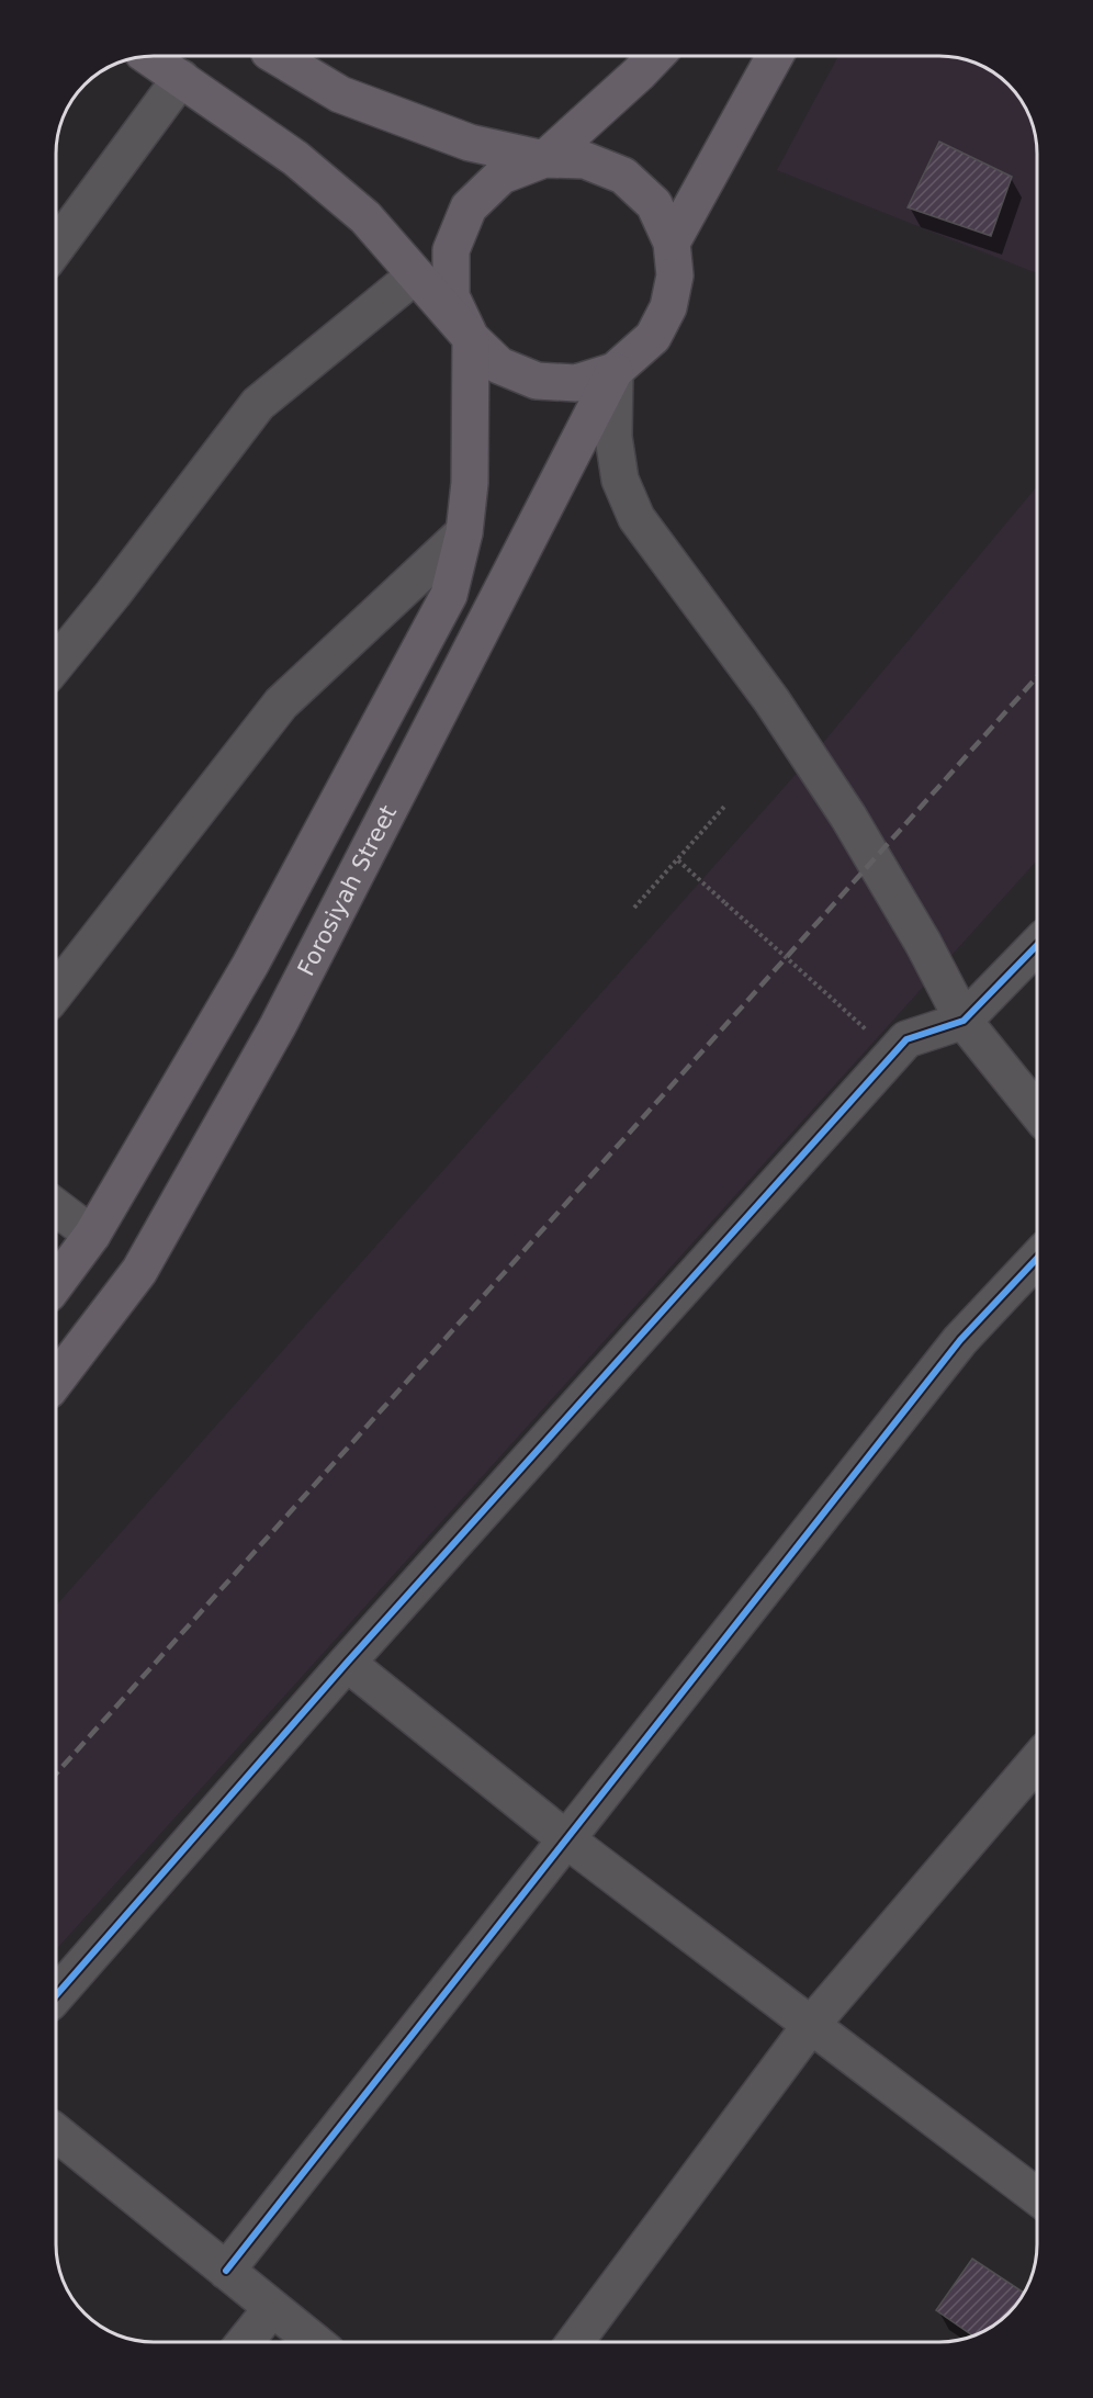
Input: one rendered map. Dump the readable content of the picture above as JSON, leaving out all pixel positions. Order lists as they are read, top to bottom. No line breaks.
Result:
{"streets":{"main road":["Forosiyah Street"]}}
